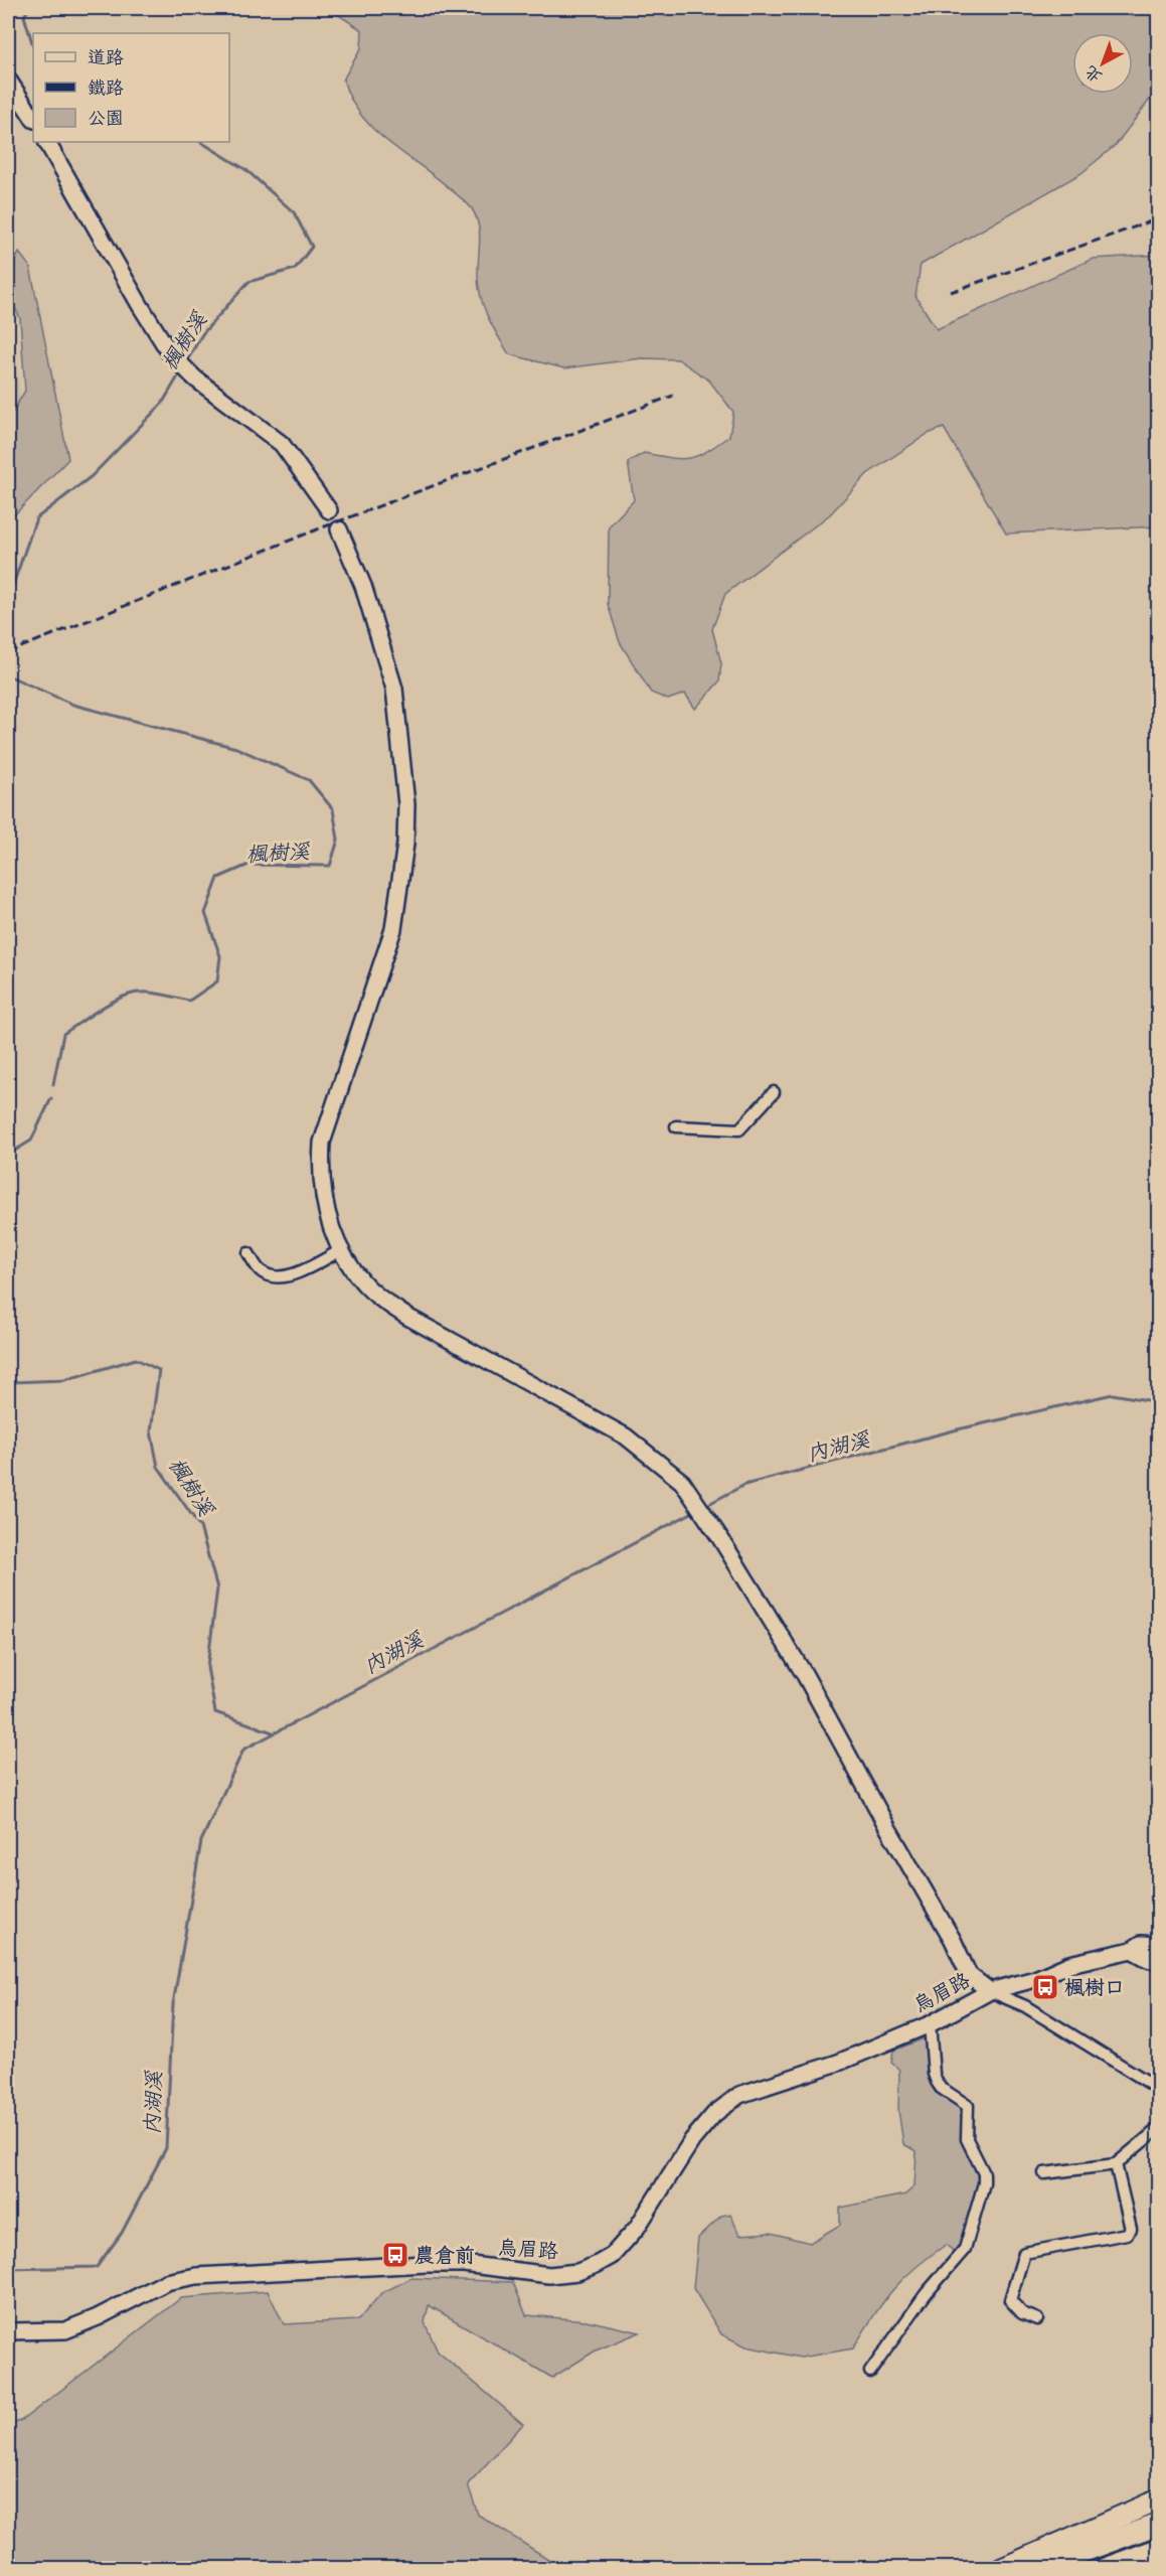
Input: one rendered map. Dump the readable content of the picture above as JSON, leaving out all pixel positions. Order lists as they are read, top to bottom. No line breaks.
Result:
{"streets":{"street":["烏眉路"]},"water":["楓樹溪","內湖溪"],"places":{"bus stop":["楓樹口","農倉前"]},"legend":["道路","鐵路","公園"],"north":"bottom left"}
